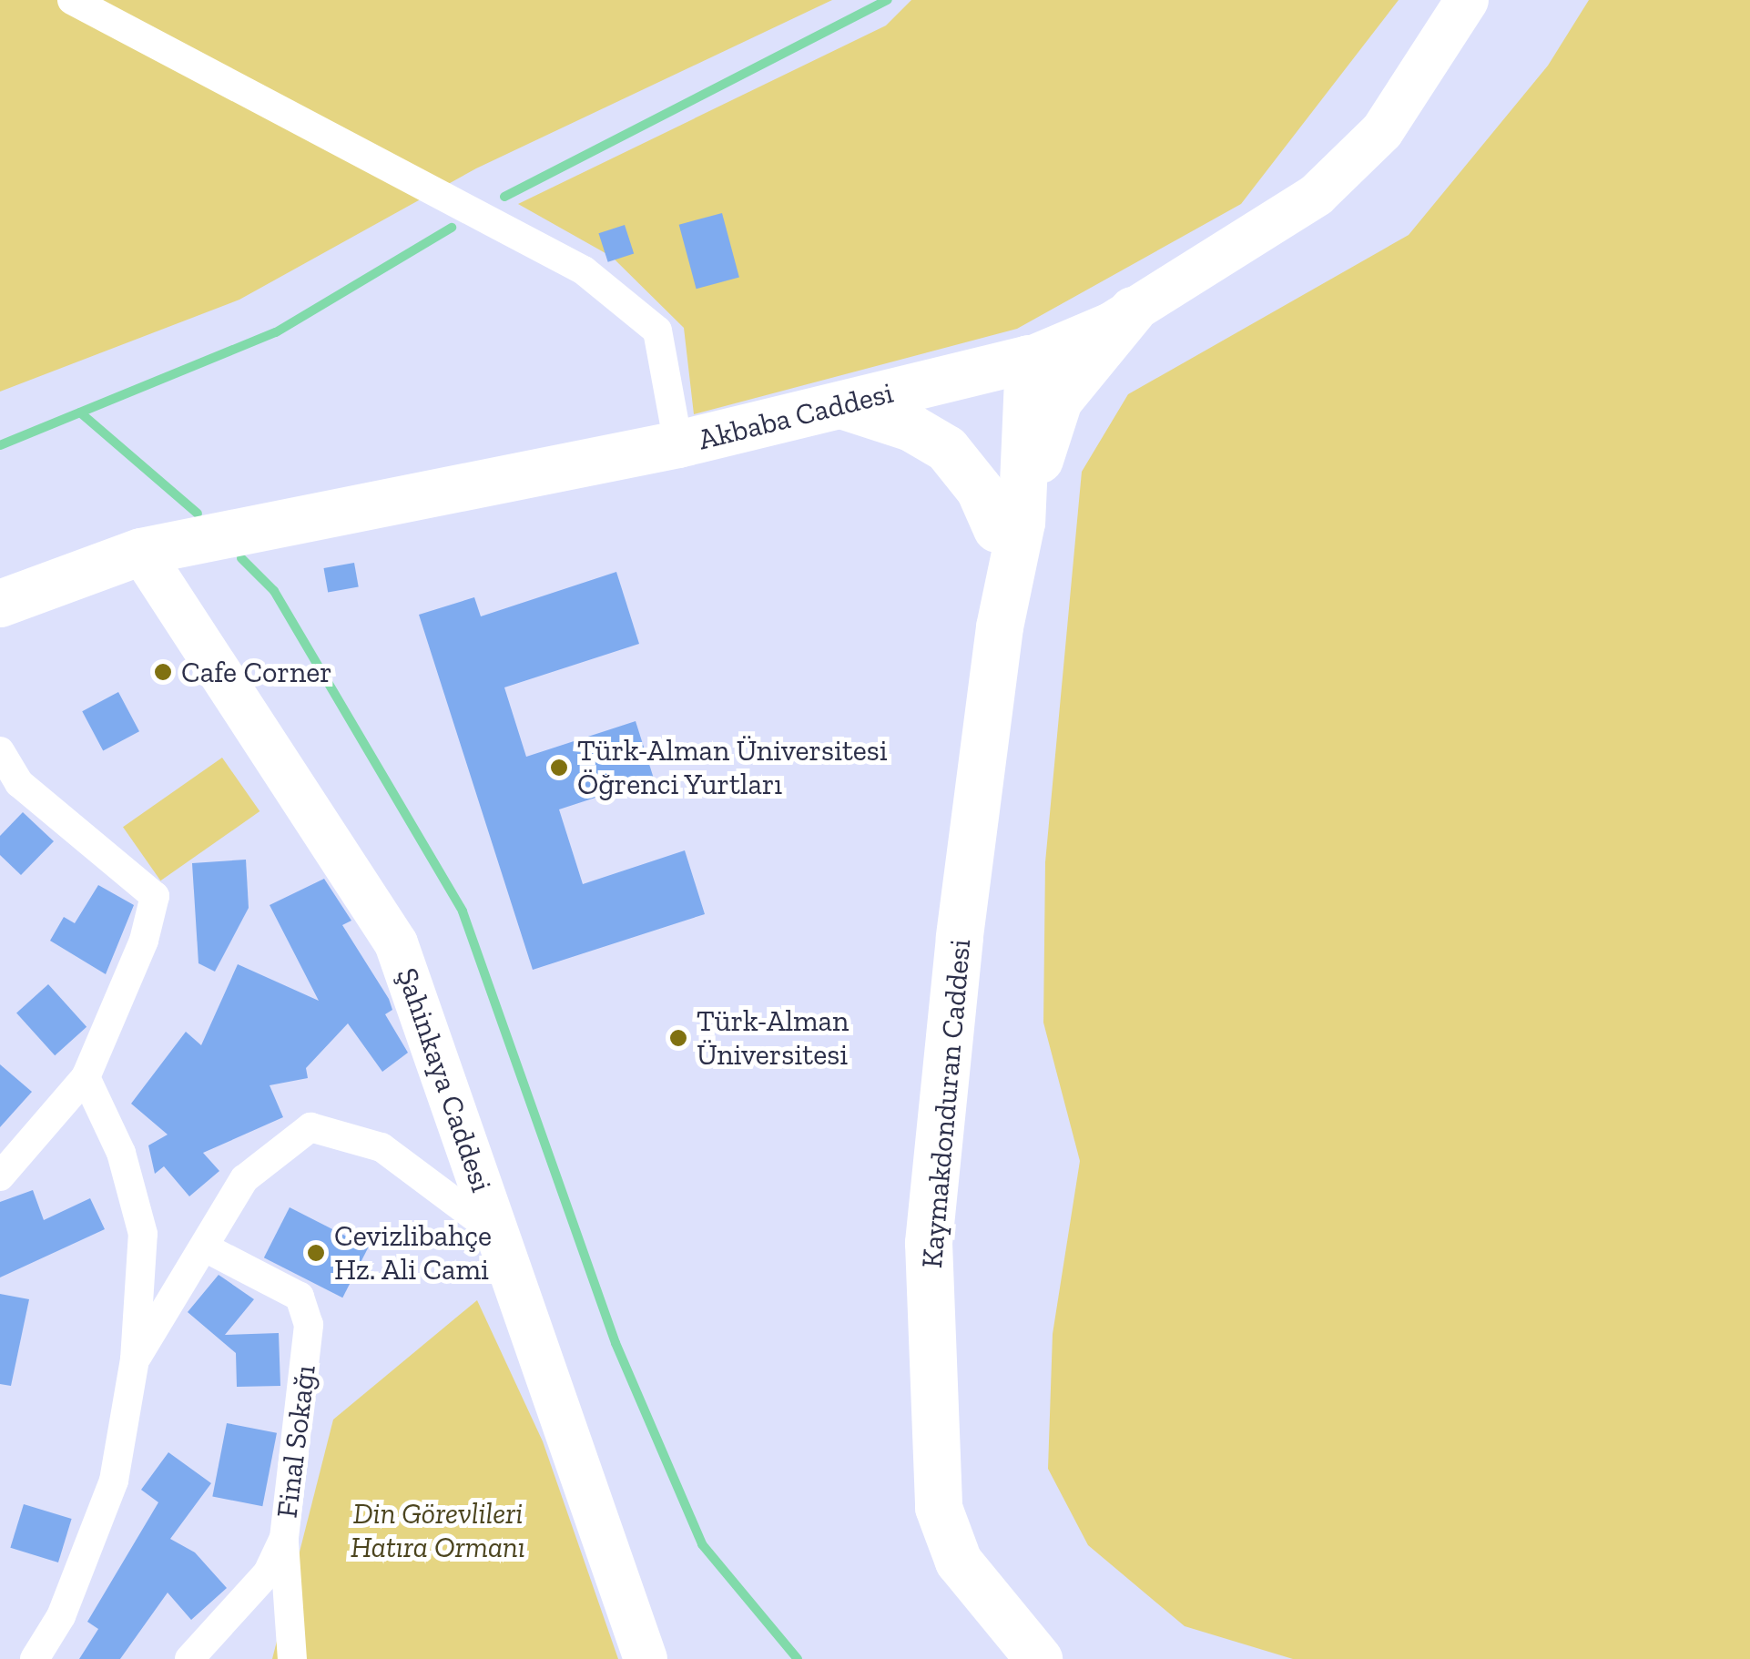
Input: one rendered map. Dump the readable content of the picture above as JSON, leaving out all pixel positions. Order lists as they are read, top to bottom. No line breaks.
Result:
{"streets":{"main road":["Akbaba Caddesi","Kaymakdonduran Caddesi"],"street":["Şahinkaya Caddesi","Final Sokağı"]},"crossings":[["Akbaba Caddesi","Şahinkaya Caddesi"]],"parks":["Din Görevlileri Hatıra Ormanı"],"places":["Cafe Corner","Türk-Alman Üniversitesi Öğrenci Yurtları","Türk-Alman Üniversitesi","Cevizlibahçe Hz. Ali Cami"]}
